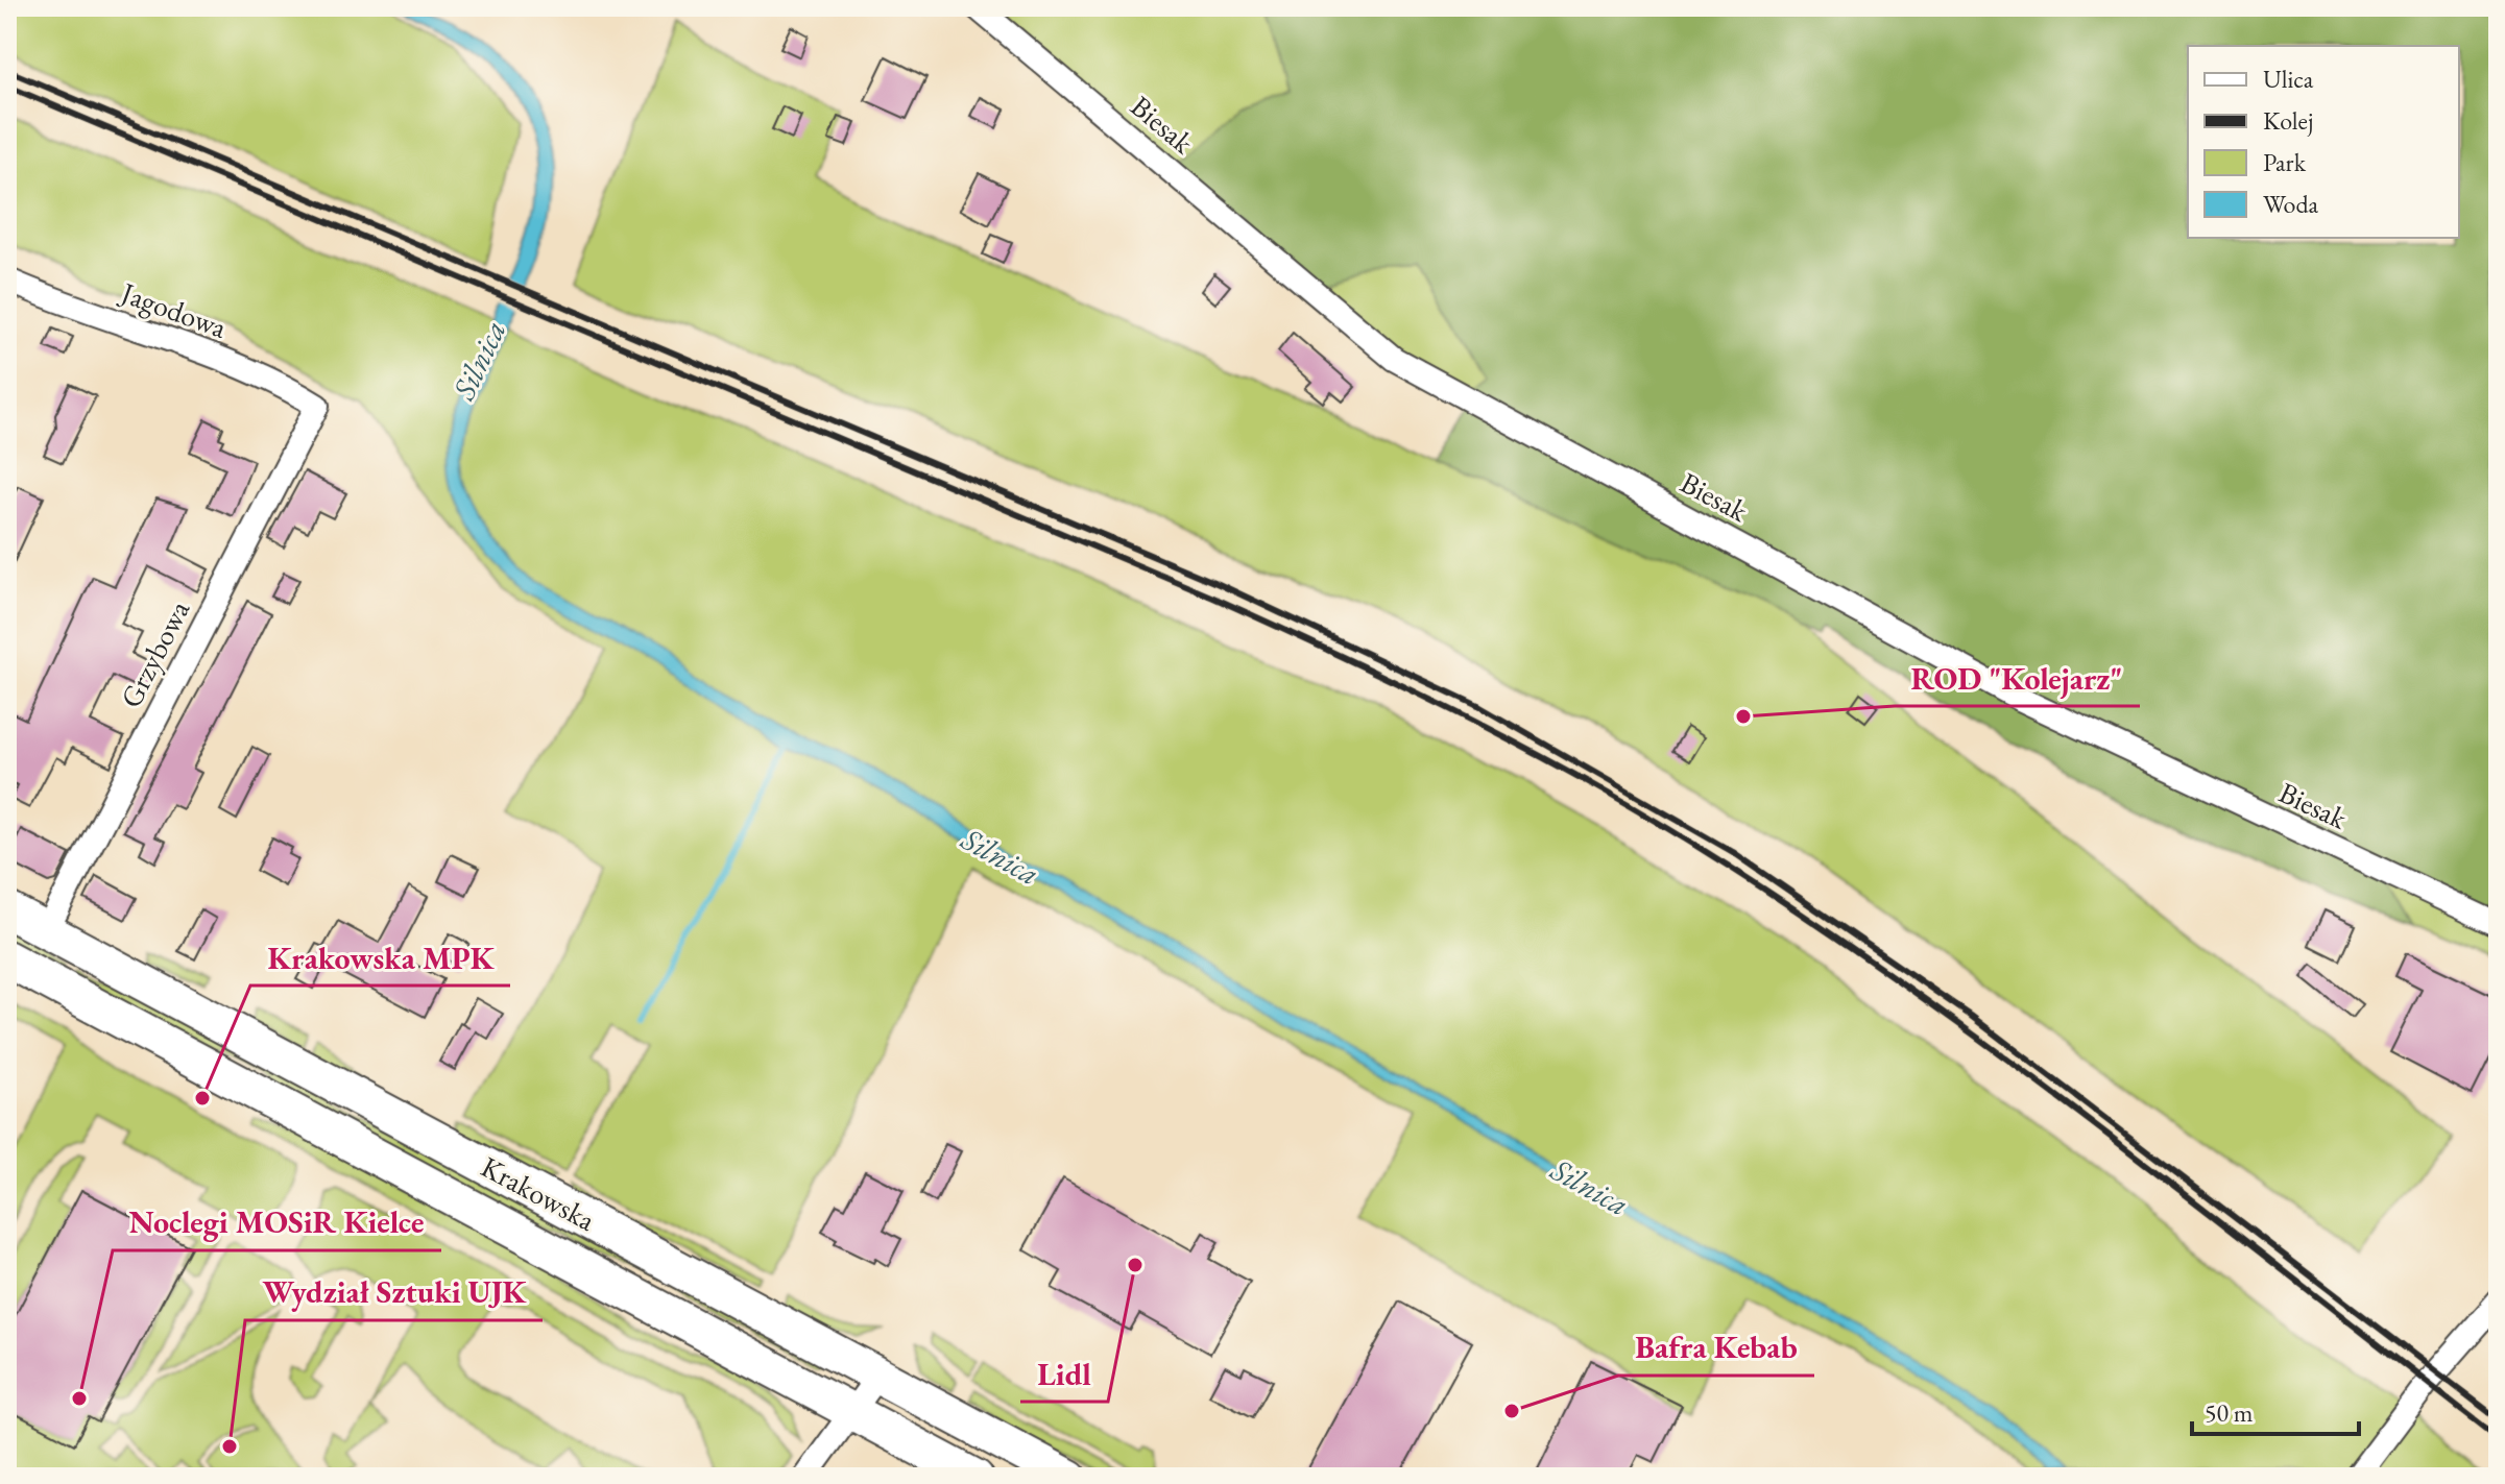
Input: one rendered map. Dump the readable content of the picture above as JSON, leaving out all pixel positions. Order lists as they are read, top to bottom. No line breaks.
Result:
{"streets":{"main road":["Krakowska"],"street":["Biesak","Jagodowa","Grzybowa"]},"crossings":[["Jagodowa","Grzybowa"],["Grzybowa","Krakowska"]],"water":["Silnica"],"places":["ROD \"Kolejarz\"","Krakowska MPK","Lidl","Noclegi MOSiR Kielce","Bafra Kebab","Wydział Sztuki UJK"],"legend":["Ulica","Kolej","Park","Woda"],"scale_bar":"50 m"}
